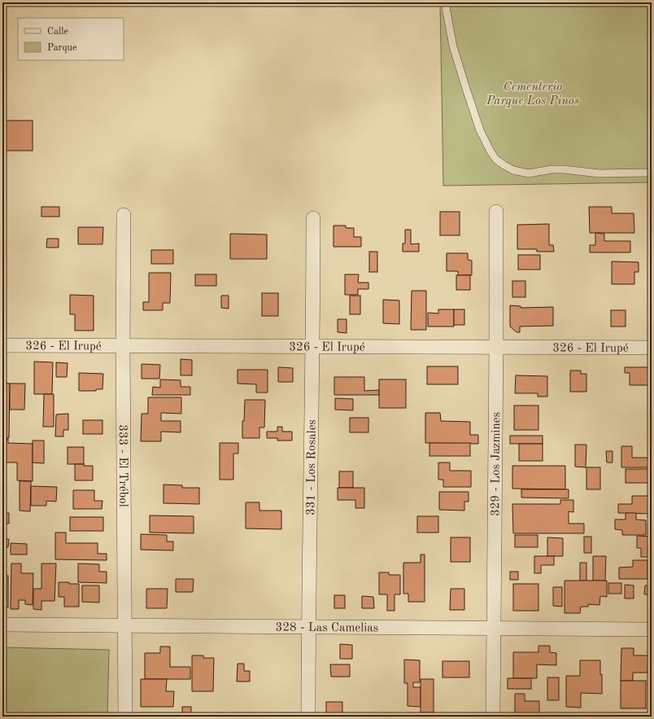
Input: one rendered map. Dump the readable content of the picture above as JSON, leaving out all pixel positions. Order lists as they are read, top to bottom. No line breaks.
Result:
{"streets":{"street":["326 - El Irupé","329 - Los Jazmines","333 - El Trébol","331 - Los Rosales","328 - Las Camelias"]},"crossings":[["326 - El Irupé","329 - Los Jazmines"],["326 - El Irupé","333 - El Trébol"],["326 - El Irupé","331 - Los Rosales"],["329 - Los Jazmines","328 - Las Camelias"],["333 - El Trébol","328 - Las Camelias"],["331 - Los Rosales","328 - Las Camelias"]],"parks":["Cementerio Parque Los Pinos"],"legend":["Calle","Parque"]}
